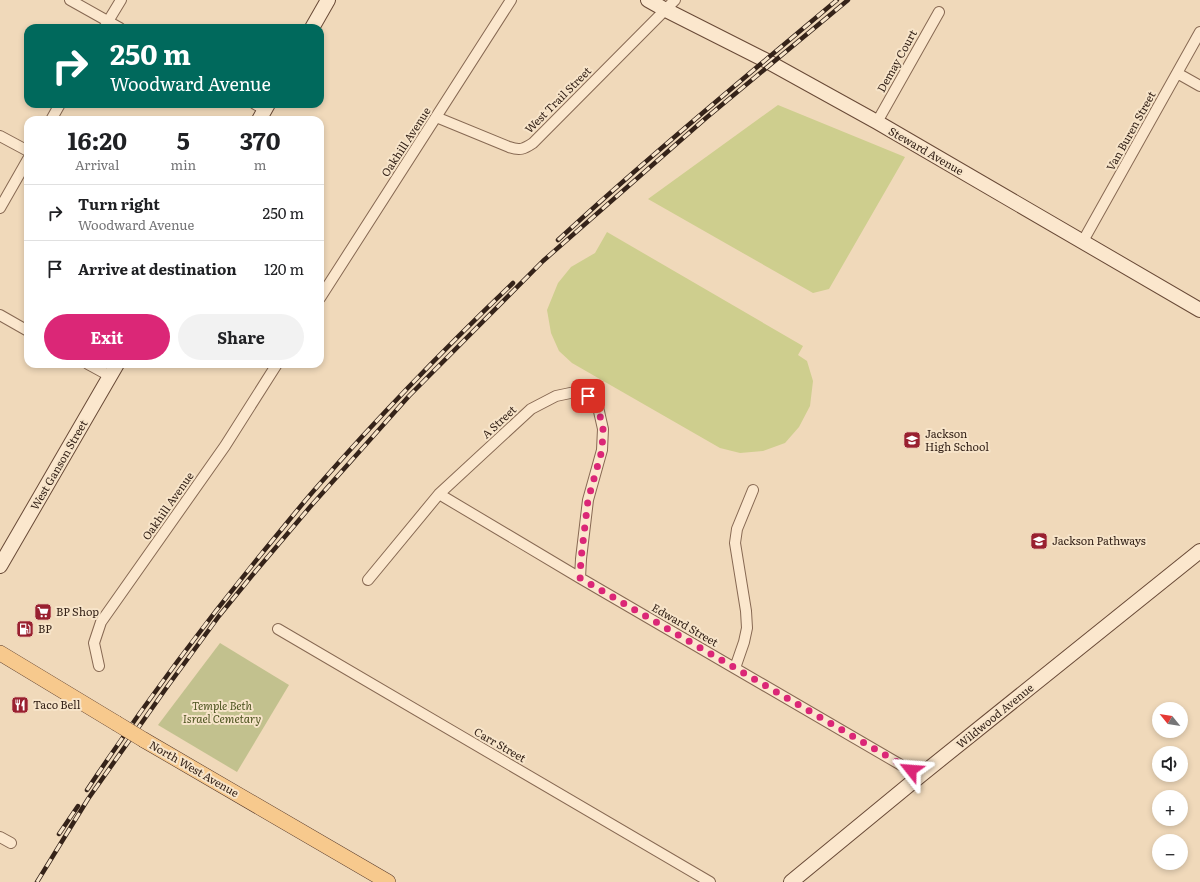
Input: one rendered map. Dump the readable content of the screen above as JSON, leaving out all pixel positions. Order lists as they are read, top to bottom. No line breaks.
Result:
{"streets":{"main road":["North West Avenue"],"street":["Demay Court","West Trail Street","Van Buren Street","Oakhill Avenue","Steward Avenue","A Street","West Ganson Street","Edward Street","Wildwood Avenue","Carr Street"]},"crossings":[["Demay Court","Steward Avenue"],["West Trail Street","Oakhill Avenue"],["West Trail Street","Steward Avenue"],["Van Buren Street","Steward Avenue"],["A Street","Edward Street"],["Edward Street","Wildwood Avenue"]],"parks":["Temple Beth Israel Cemetary"],"places":{"school or university":["Jackson High School","Jackson Pathways"],"supermarket":["BP Shop"],"fuel station":["BP"],"restaurant":["Taco Bell"]},"north":"top left","page":{"turn":["250 m","Woodward Avenue"],"eta":["16:20","Arrival","5","min","370","m"],"list":[{"name":"Turn right","note":"Woodward Avenue","value":"250 m"},{"name":"Arrive at destination","value":"120 m"}],"buttons":["Exit","Share"],"map_buttons":["+","−"]}}
